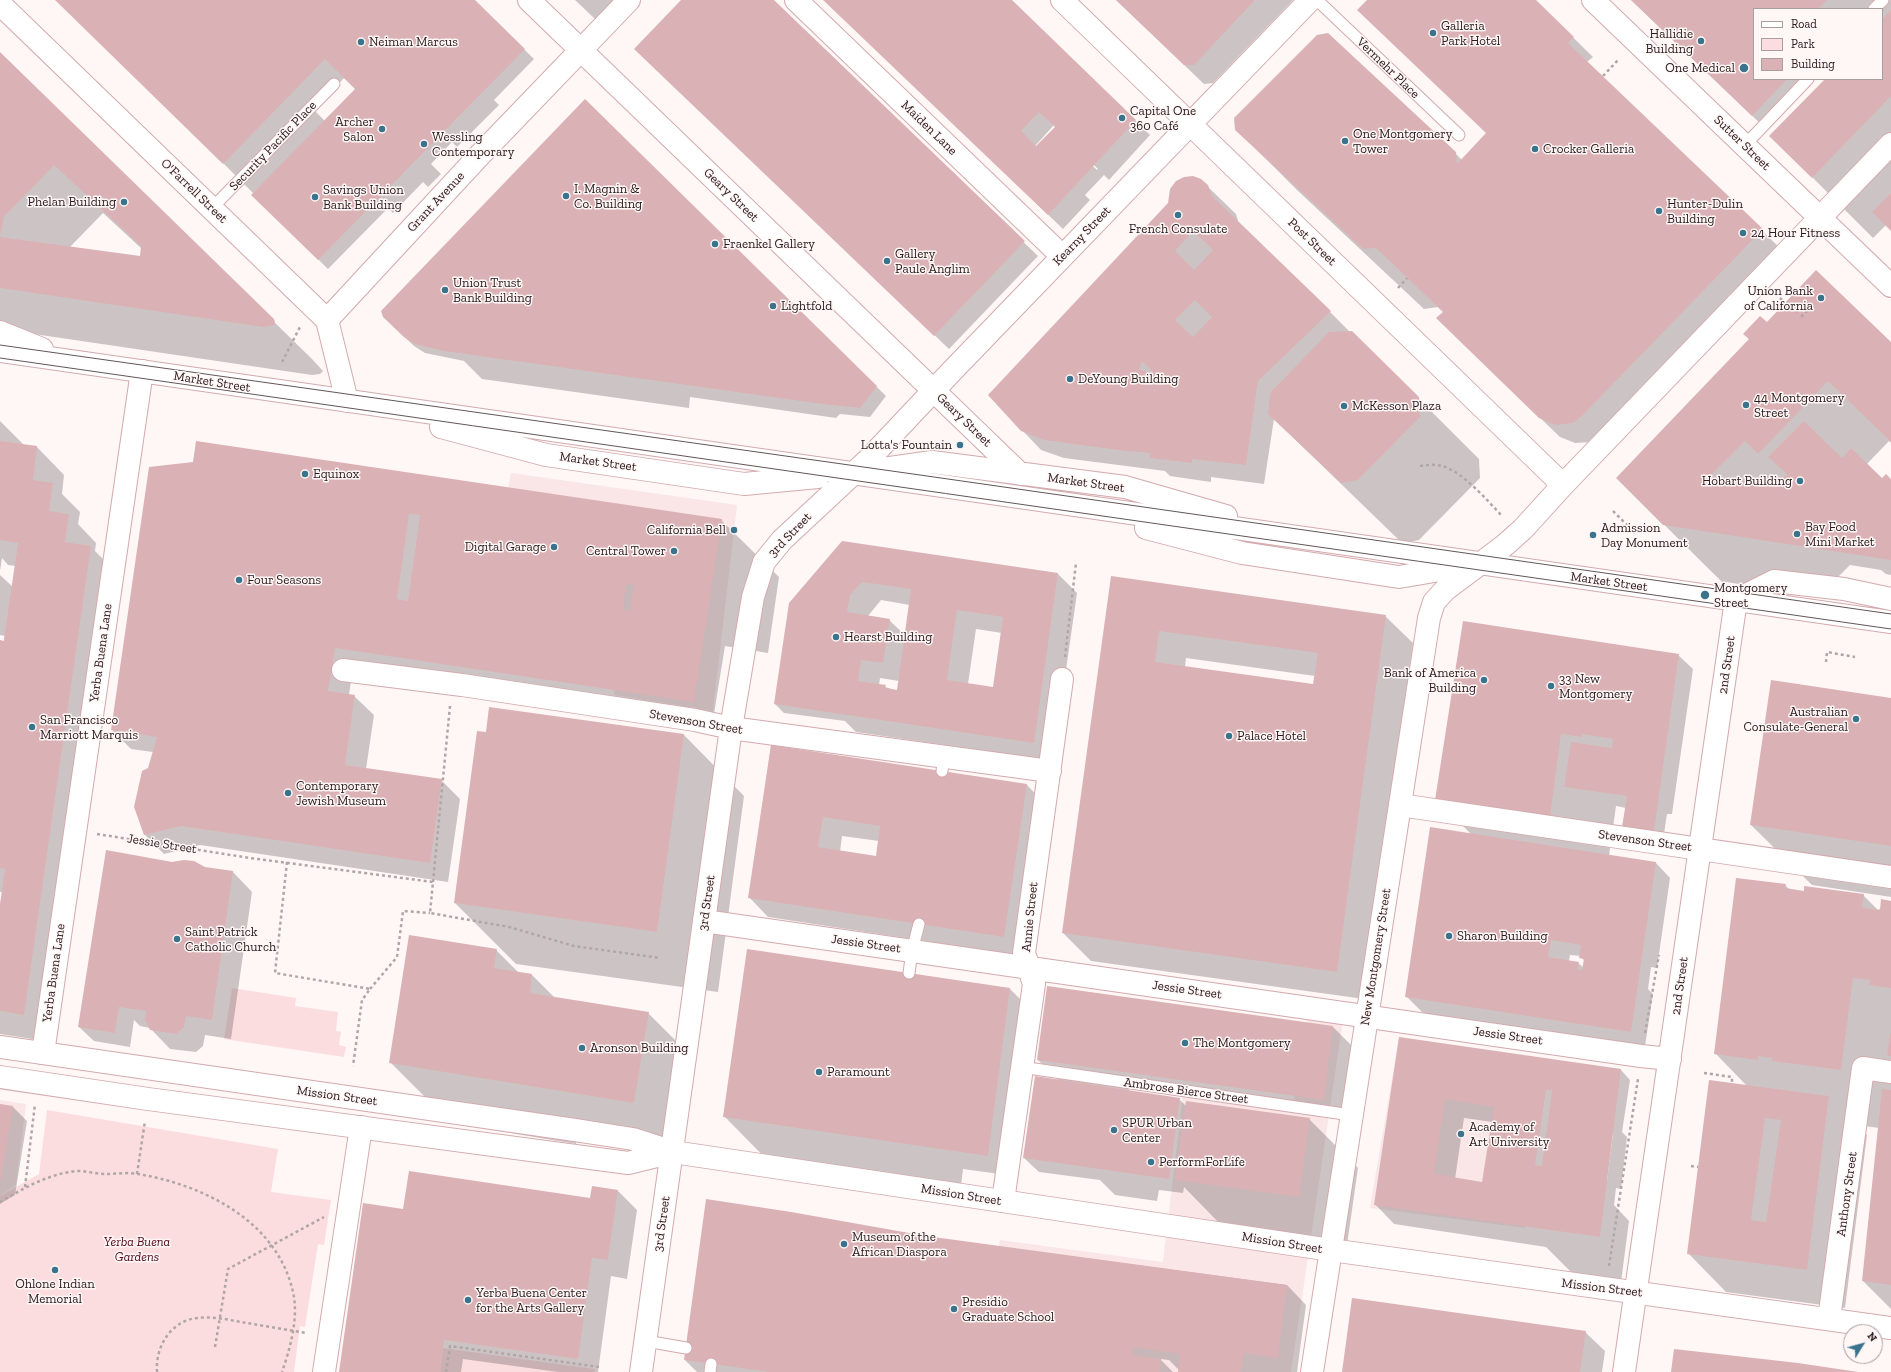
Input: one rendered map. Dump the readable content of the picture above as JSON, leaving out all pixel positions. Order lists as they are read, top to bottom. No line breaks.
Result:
{"streets":{"street":["Maiden Lane","Sutter Street","O'Farrell Street","Geary Street","Grant Avenue","Kearny Street","Post Street","Market Street","3rd Street","Yerba Buena Lane","2nd Street","Stevenson Street","Jessie Street","Annie Street","New Montgomery Street","Mission Street","Anthony Street"],"lane":["Vermehr Place","Security Pacific Place","Ambrose Bierce Street"]},"crossings":[["Maiden Lane","Kearny Street"],["Security Pacific Place","O'Farrell Street"],["O'Farrell Street","Grant Avenue"],["Geary Street","Grant Avenue"],["Geary Street","Kearny Street"],["Geary Street","Market Street"],["Kearny Street","Post Street"],["Kearny Street","Market Street"],["Kearny Street","3rd Street"],["Market Street","3rd Street"],["Market Street","Yerba Buena Lane"],["Market Street","2nd Street"],["Market Street","New Montgomery Street"],["3rd Street","Stevenson Street"],["3rd Street","Jessie Street"],["3rd Street","Mission Street"],["Yerba Buena Lane","Jessie Street"],["Yerba Buena Lane","Mission Street"],["2nd Street","Stevenson Street"],["2nd Street","Jessie Street"],["2nd Street","Mission Street"],["Stevenson Street","Annie Street"],["Stevenson Street","New Montgomery Street"],["Jessie Street","Annie Street"],["Jessie Street","New Montgomery Street"],["Annie Street","Ambrose Bierce Street"],["Annie Street","Mission Street"],["New Montgomery Street","Ambrose Bierce Street"],["New Montgomery Street","Mission Street"],["Mission Street","Anthony Street"]],"parks":["Yerba Buena Gardens"],"places":["Galleria Park Hotel","Hallidie Building","Neiman Marcus","One Medical","Capital One 360 Café","Archer Salon","One Montgomery Tower","Wessling Contemporary","Crocker Galleria","I. Magnin & Co. Building","Savings Union Bank Building","Phelan Building","Hunter-Dulin Building","French Consulate","24 Hour Fitness","Fraenkel Gallery","Gallery Paule Anglim","Union Trust Bank Building","Union Bank of California","Lightfold","DeYoung Building","44 Montgomery Street","McKesson Plaza","Lotta's Fountain","Equinox","Hobart Building","California Bell","Bay Food Mini Market","Admission Day Monument","Digital Garage","Central Tower","Four Seasons","Montgomery Street","Hearst Building","Bank of America Building","33 New Montgomery","Australian Consulate-General","San Francisco Marriott Marquis","Palace Hotel","Contemporary Jewish Museum","Sharon Building","Saint Patrick Catholic Church","The Montgomery","Aronson Building","Paramount","SPUR Urban Center","Academy of Art University","PerformForLife","Museum of the African Diaspora","Ohlone Indian Memorial","Yerba Buena Center for the Arts Gallery","Presidio Graduate School"],"legend":["Road","Park","Building"],"north":"top right"}
